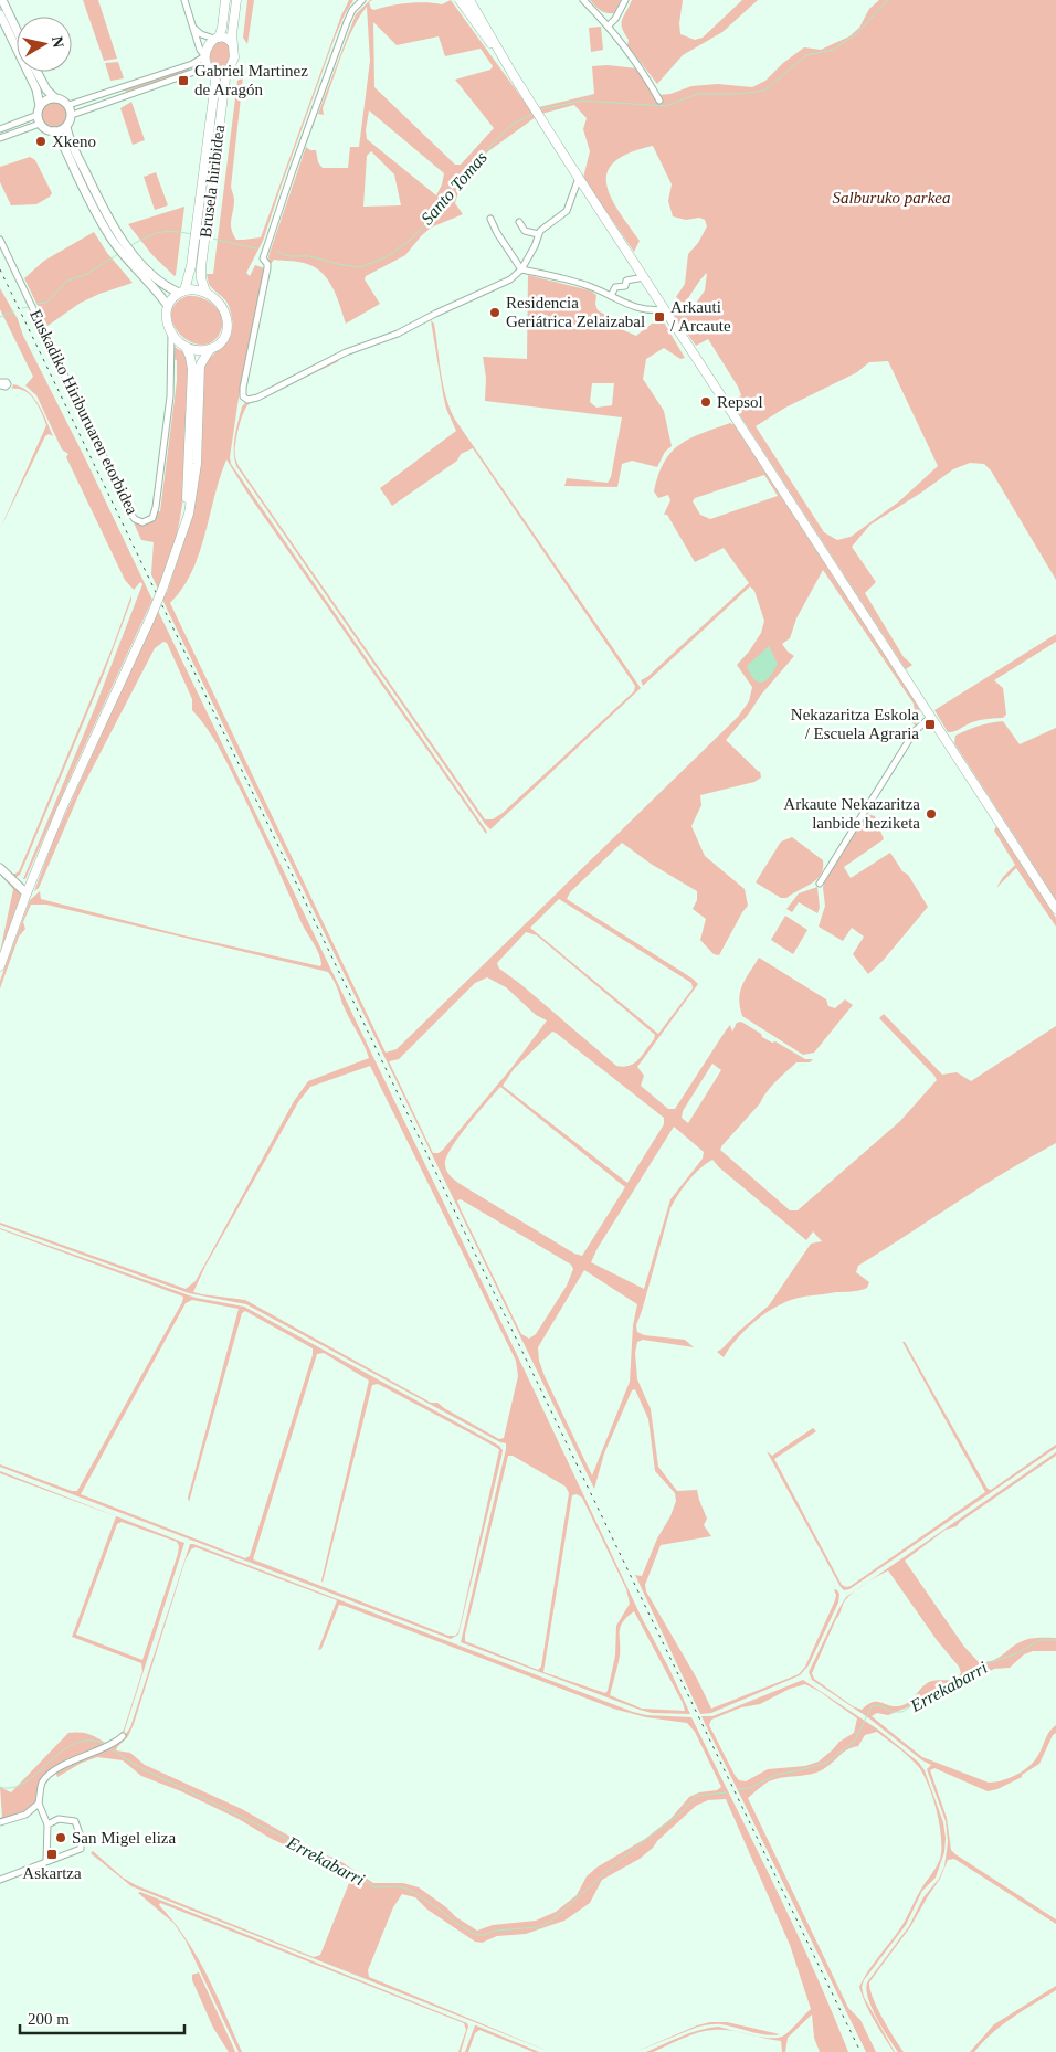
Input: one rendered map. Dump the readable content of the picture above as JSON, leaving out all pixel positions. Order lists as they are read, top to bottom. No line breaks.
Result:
{"streets":{"main road":["Brusela hiribidea"],"street":["Euskadiko Hiriburuaren etorbidea"]},"crossings":[["Brusela hiribidea","Euskadiko Hiriburuaren etorbidea"]],"water":["Santo Tomas","Errekabarri"],"parks":["Salburuko parkea"],"places":{"transit":["Gabriel Martinez de Aragón","Arkauti / Arcaute","Nekazaritza Eskola / Escuela Agraria","Askartza"],"other":["Xkeno","Residencia Geriátrica Zelaizabal","Repsol","Arkaute Nekazaritza lanbide heziketa","San Migel eliza"]},"scale_bar":"200 m","north":"right"}
